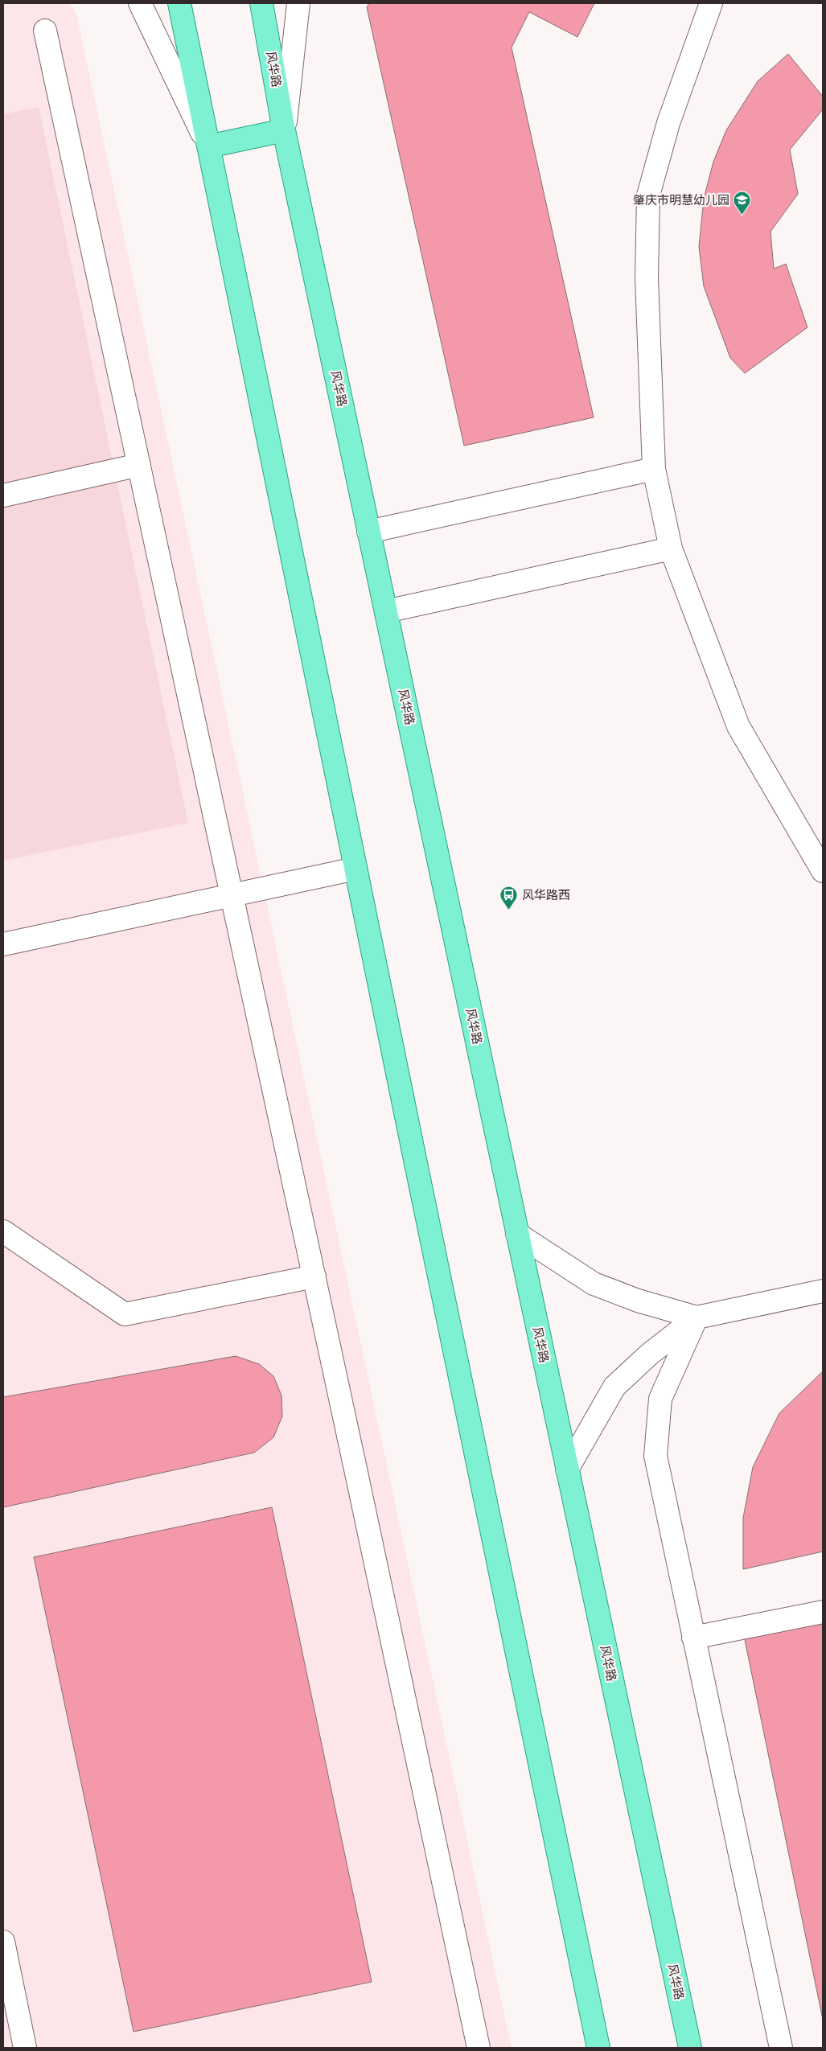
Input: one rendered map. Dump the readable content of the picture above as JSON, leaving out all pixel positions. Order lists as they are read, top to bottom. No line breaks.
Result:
{"streets":{"main road":["风华路"]},"places":{"school or university":["肇庆市明慧幼儿园"],"bus stop":["风华路西"]}}
